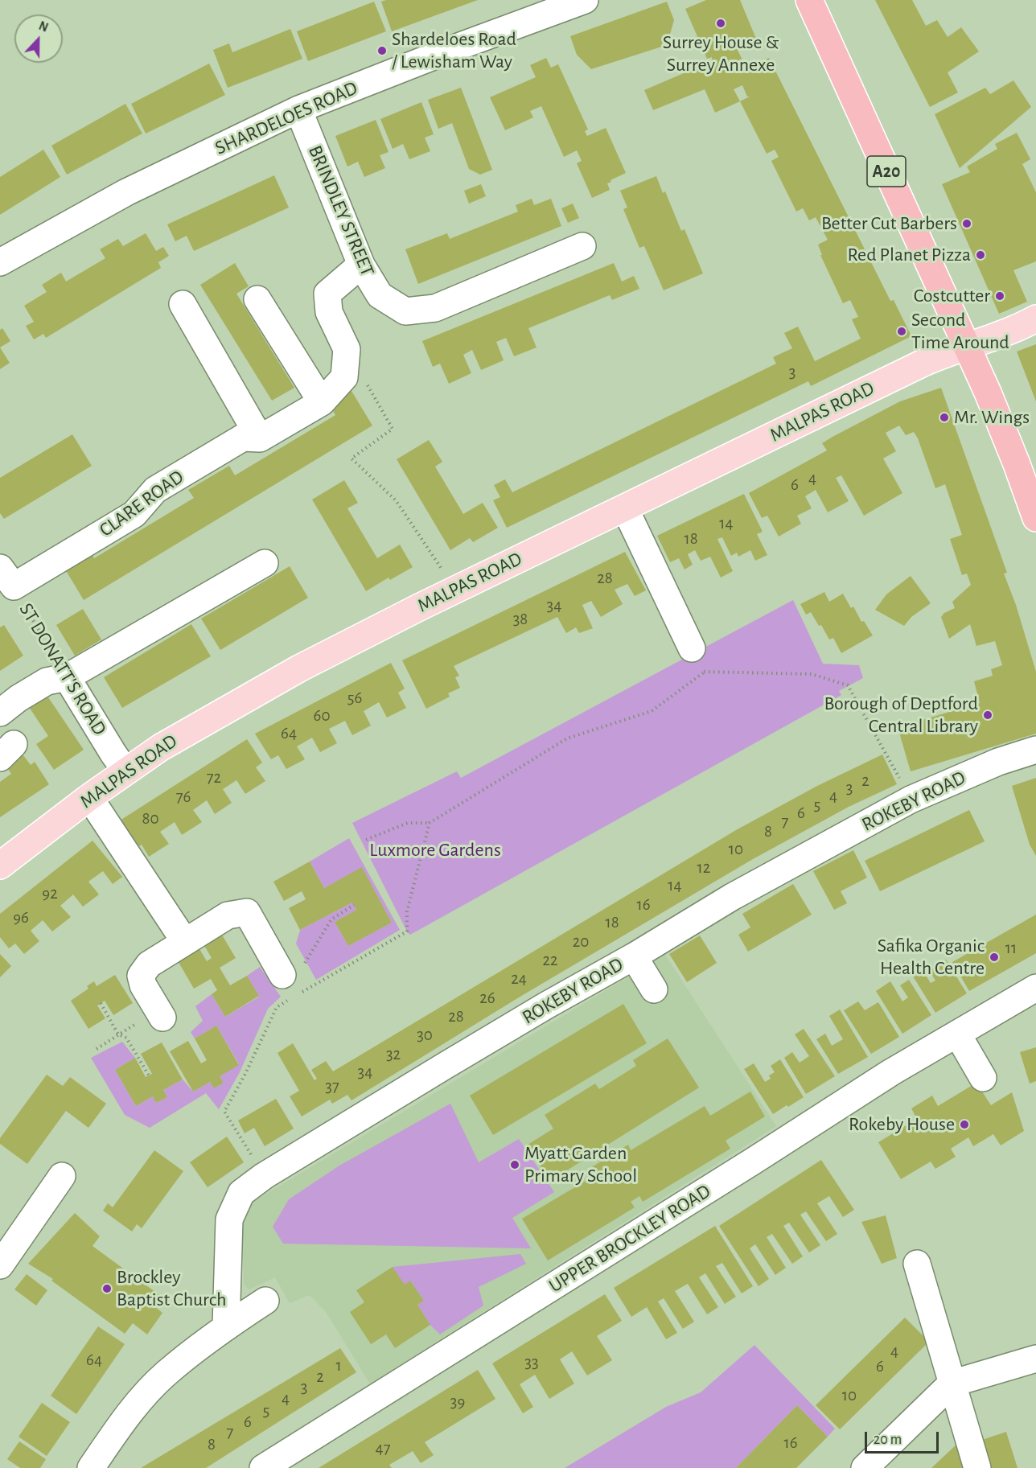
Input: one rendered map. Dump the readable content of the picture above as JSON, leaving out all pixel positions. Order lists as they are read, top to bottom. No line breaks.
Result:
{"streets":{"highway":["A20"],"main road":["MALPAS ROAD"],"street":["SHARDELOES ROAD","BRINDLEY STREET","CLARE ROAD","ST DONATT'S ROAD","ROKEBY ROAD","UPPER BROCKLEY ROAD"]},"crossings":[["SHARDELOES ROAD","BRINDLEY STREET"],["A20","MALPAS ROAD"],["MALPAS ROAD","ST DONATT'S ROAD"],["CLARE ROAD","ST DONATT'S ROAD"]],"parks":["Luxmore Gardens"],"places":["Surrey House & Surrey Annexe","Shardeloes Road / Lewisham Way","Better Cut Barbers","Red Planet Pizza","Costcutter","Second Time Around","Mr. Wings","Borough of Deptford Central Library","Safika Organic Health Centre","Rokeby House","Myatt Garden Primary School","Brockley Baptist Church"],"house_numbers":["3","4","6","14","18","28","34","38","56","60","64","72","2","3","4","76","5","6","80","7","8","10","12","14","92","16","96","18","20","11","22","24","26","28","30","32","34","37","4","64","33","1","6","2","3","10","4","39","5","6","7","16","8","47"],"scale_bar":"20 m","north":"top"}
